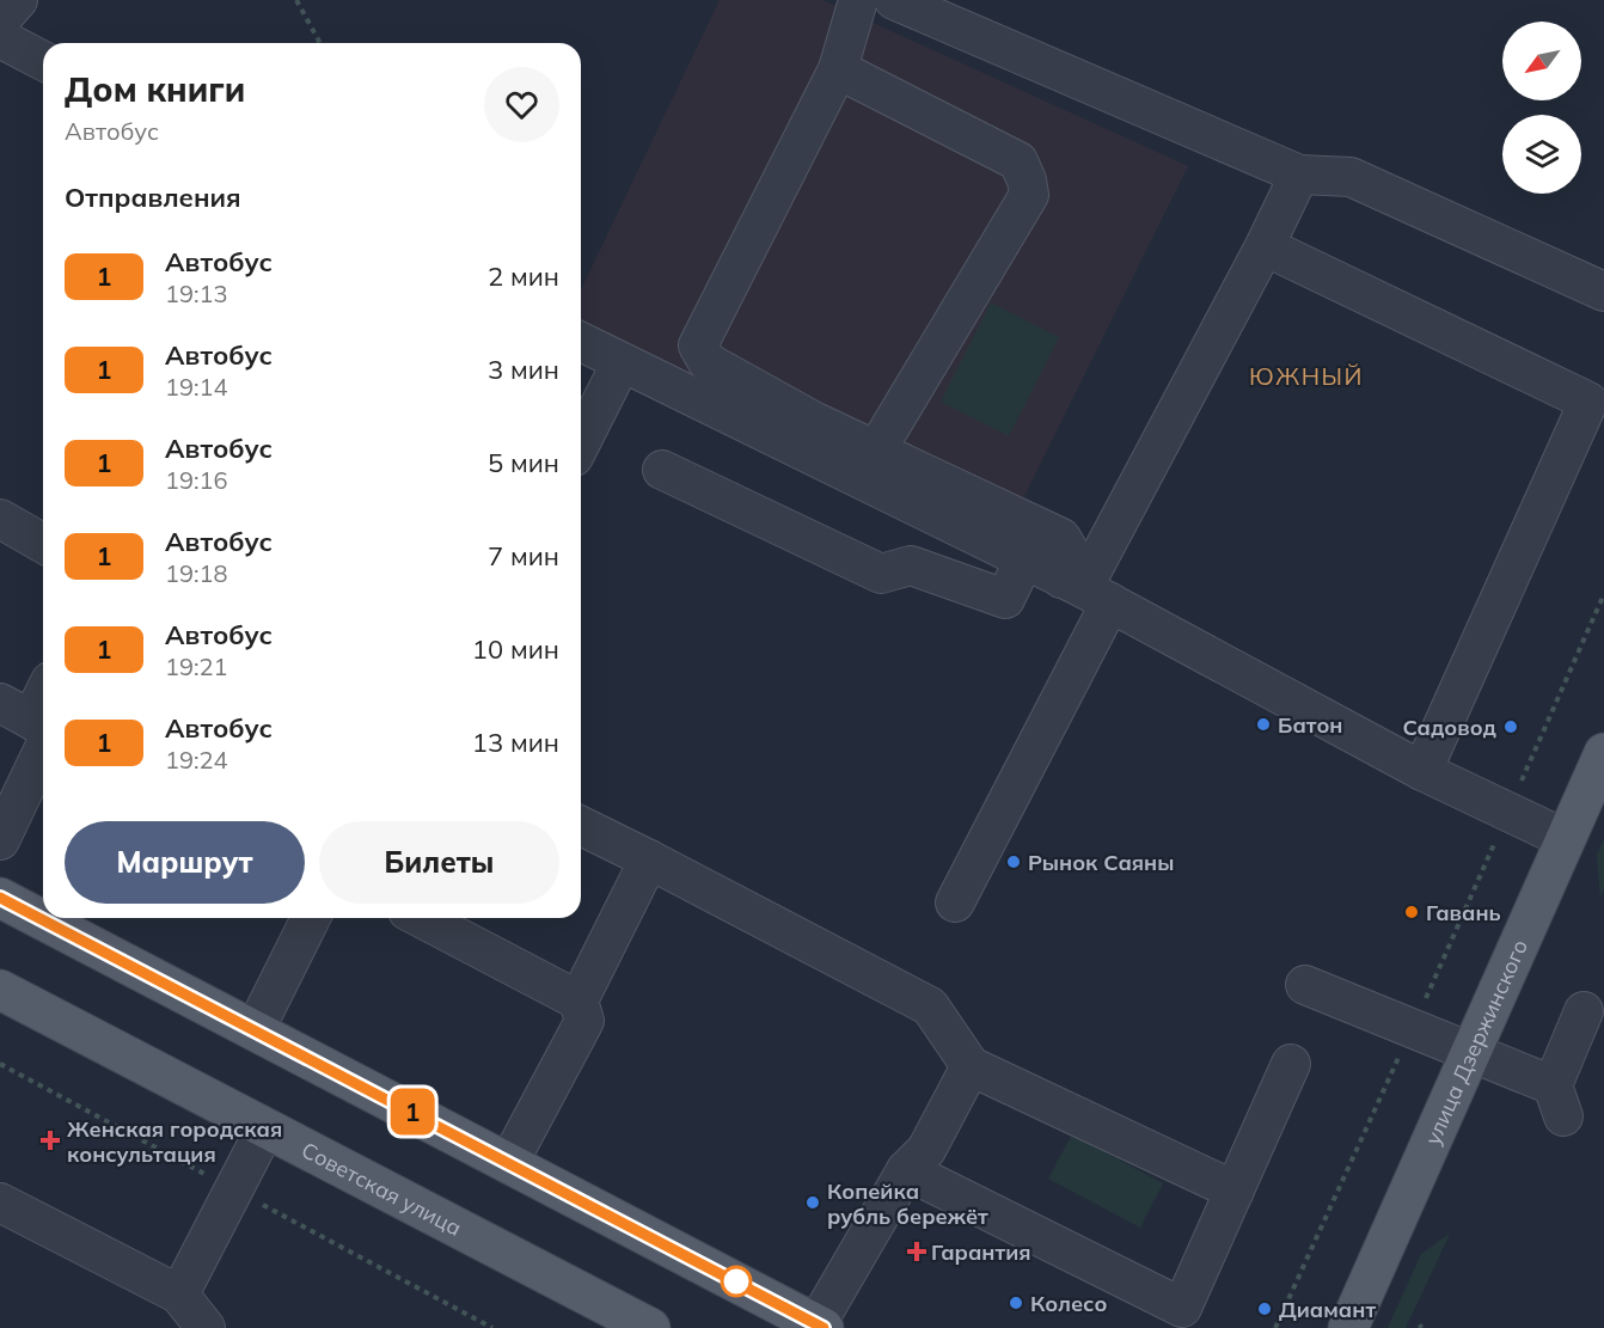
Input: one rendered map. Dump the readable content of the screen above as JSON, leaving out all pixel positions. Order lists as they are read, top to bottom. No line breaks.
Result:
{"streets":{"main road":["улица Дзержинского","Советская улица"]},"districts":["ЮЖНЫЙ"],"places":{"other":["Батон","Садовод","Рынок Саяны","Гавань","Копейка рубль бережёт","Колесо","Диамант"],"health":["Женская городская консультация","Гарантия"]},"lines":["bus line 1"],"north":"bottom left","page":{"on_map":"1","heading":[["Дом книги","Автобус"],"Отправления"],"list":[{"mark":"1","name":"Автобус","note":"19:13","value":"2 мин"},{"mark":"1","name":"Автобус","note":"19:14","value":"3 мин"},{"mark":"1","name":"Автобус","note":"19:16","value":"5 мин"},{"mark":"1","name":"Автобус","note":"19:18","value":"7 мин"},{"mark":"1","name":"Автобус","note":"19:21","value":"10 мин"},{"mark":"1","name":"Автобус","note":"19:24","value":"13 мин"}],"buttons":["Маршрут","Билеты"]}}
